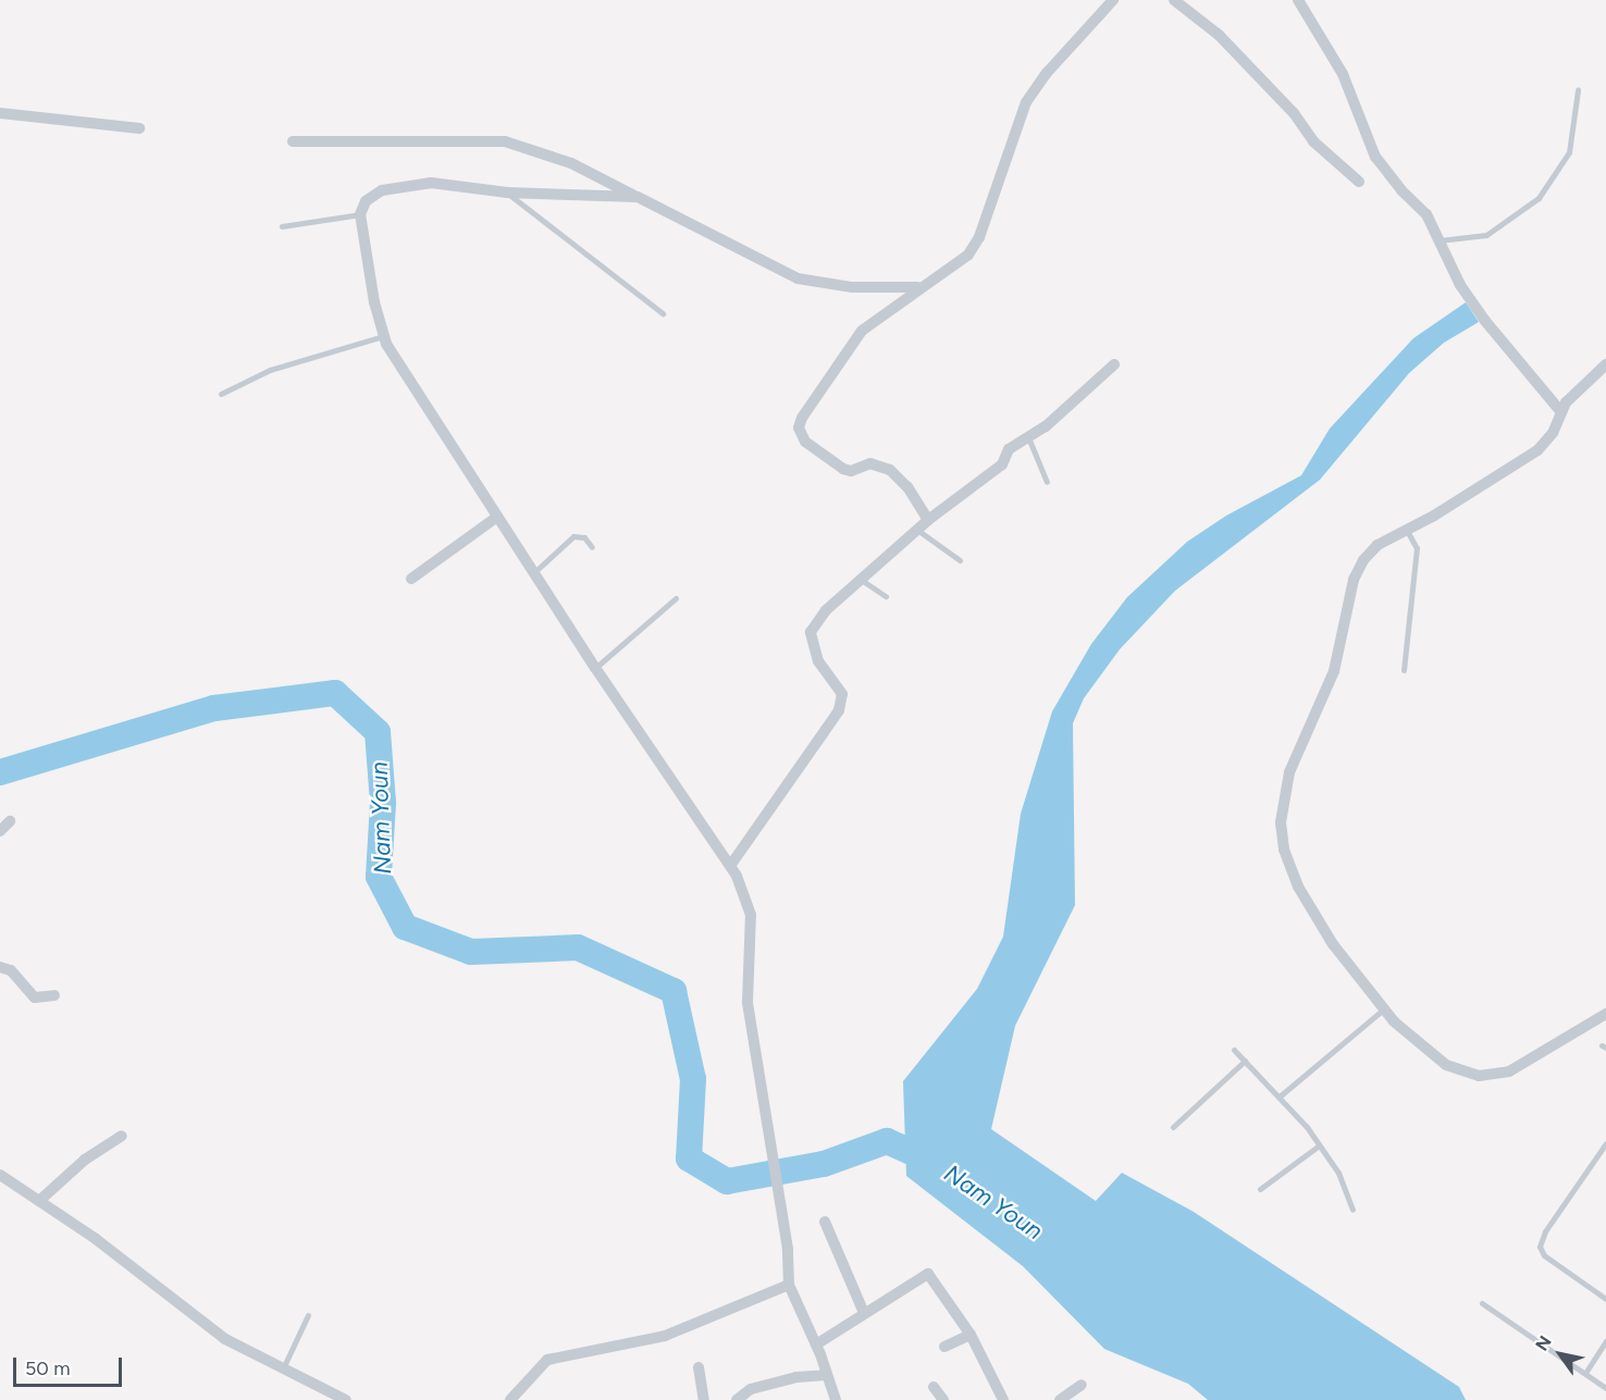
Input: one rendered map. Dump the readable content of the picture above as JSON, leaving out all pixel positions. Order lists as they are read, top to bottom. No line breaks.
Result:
{"water":["Nam Youn"],"scale_bar":"50 m","north":"top left"}
